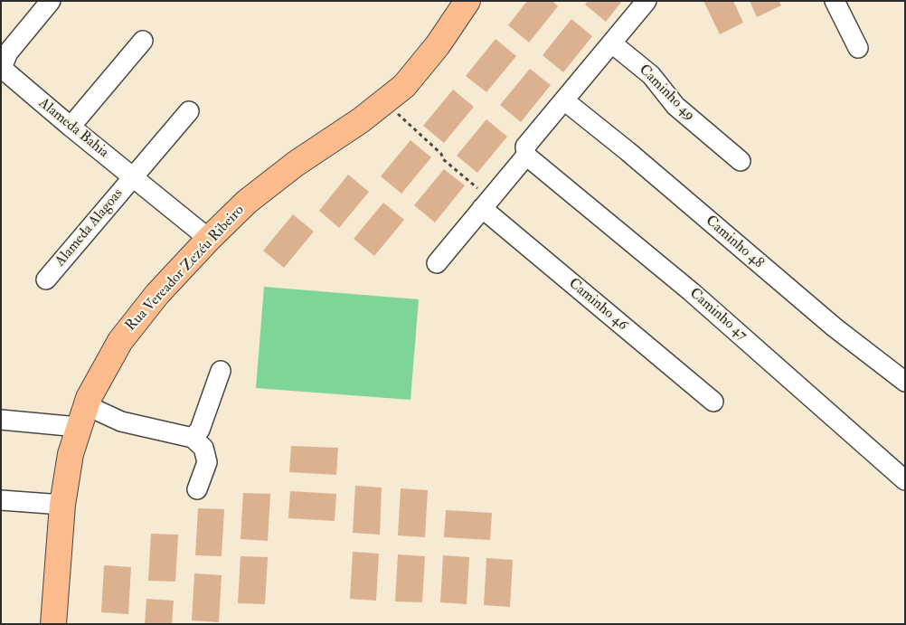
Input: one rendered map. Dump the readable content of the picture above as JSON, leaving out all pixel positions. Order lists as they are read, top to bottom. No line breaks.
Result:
{"streets":{"main road":["Rua Vereador Zezéu Ribeiro"],"street":["Caminho 49","Alameda Bahia","Alameda Alagoas","Caminho 48","Caminho 46","Caminho 47"]},"crossings":[["Alameda Bahia","Alameda Alagoas"],["Alameda Bahia","Rua Vereador Zezéu Ribeiro"]]}
